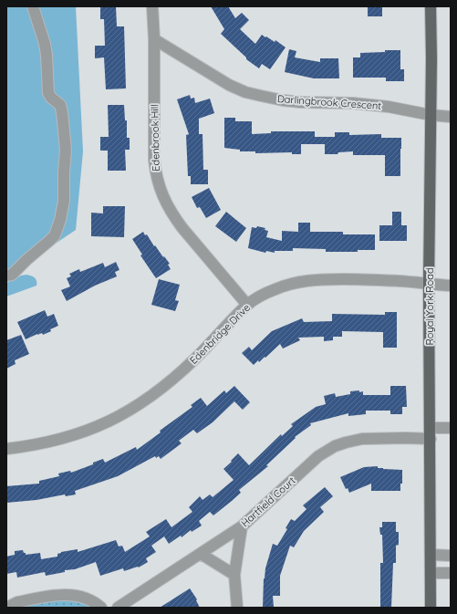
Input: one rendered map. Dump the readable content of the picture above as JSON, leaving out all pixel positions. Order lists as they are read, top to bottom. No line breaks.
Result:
{"streets":{"main road":["Royal York Road"],"street":["Darlingbrook Crescent","Edenbrook Hill","Edenbridge Drive","Hartfield Court"]},"crossings":[["Darlingbrook Crescent","Edenbrook Hill"],["Darlingbrook Crescent","Royal York Road"],["Edenbrook Hill","Edenbridge Drive"],["Royal York Road","Edenbridge Drive"],["Royal York Road","Hartfield Court"]]}
